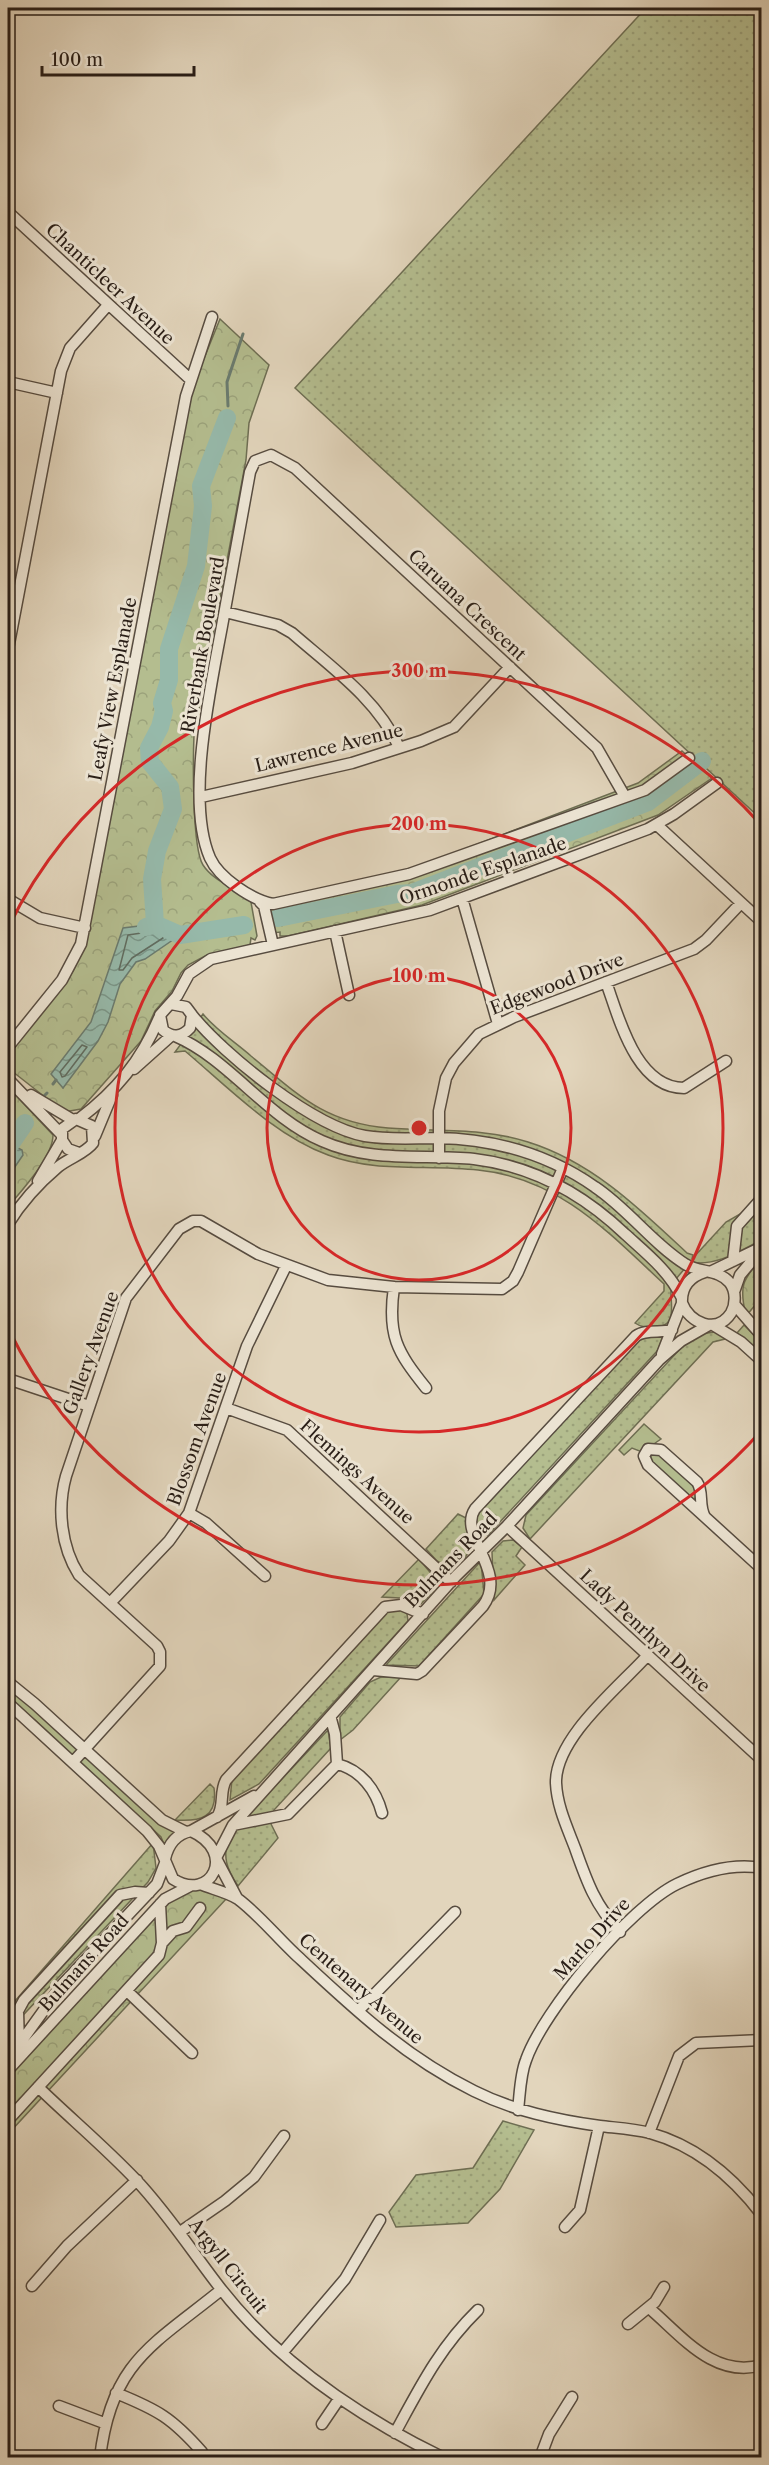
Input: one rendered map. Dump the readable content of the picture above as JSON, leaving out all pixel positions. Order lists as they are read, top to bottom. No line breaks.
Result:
{"streets":{"street":["Chanticleer Avenue","Caruana Crescent","Riverbank Boulevard","Leafy View Esplanade","Lawrence Avenue","Ormonde Esplanade","Edgewood Drive","Gallery Avenue","Blossom Avenue","Flemings Avenue","Bulmans Road","Lady Penrhyn Drive","Marlo Drive","Centenary Avenue","Argyll Circuit"]},"crossings":[["Chanticleer Avenue","Leafy View Esplanade"],["Caruana Crescent","Riverbank Boulevard"],["Caruana Crescent","Lawrence Avenue"],["Riverbank Boulevard","Lawrence Avenue"],["Gallery Avenue","Blossom Avenue"],["Blossom Avenue","Flemings Avenue"],["Flemings Avenue","Bulmans Road"],["Bulmans Road","Lady Penrhyn Drive"],["Bulmans Road","Centenary Avenue"],["Marlo Drive","Centenary Avenue"]],"scale_bar":"100 m","rings":["300 m","200 m","100 m"]}
